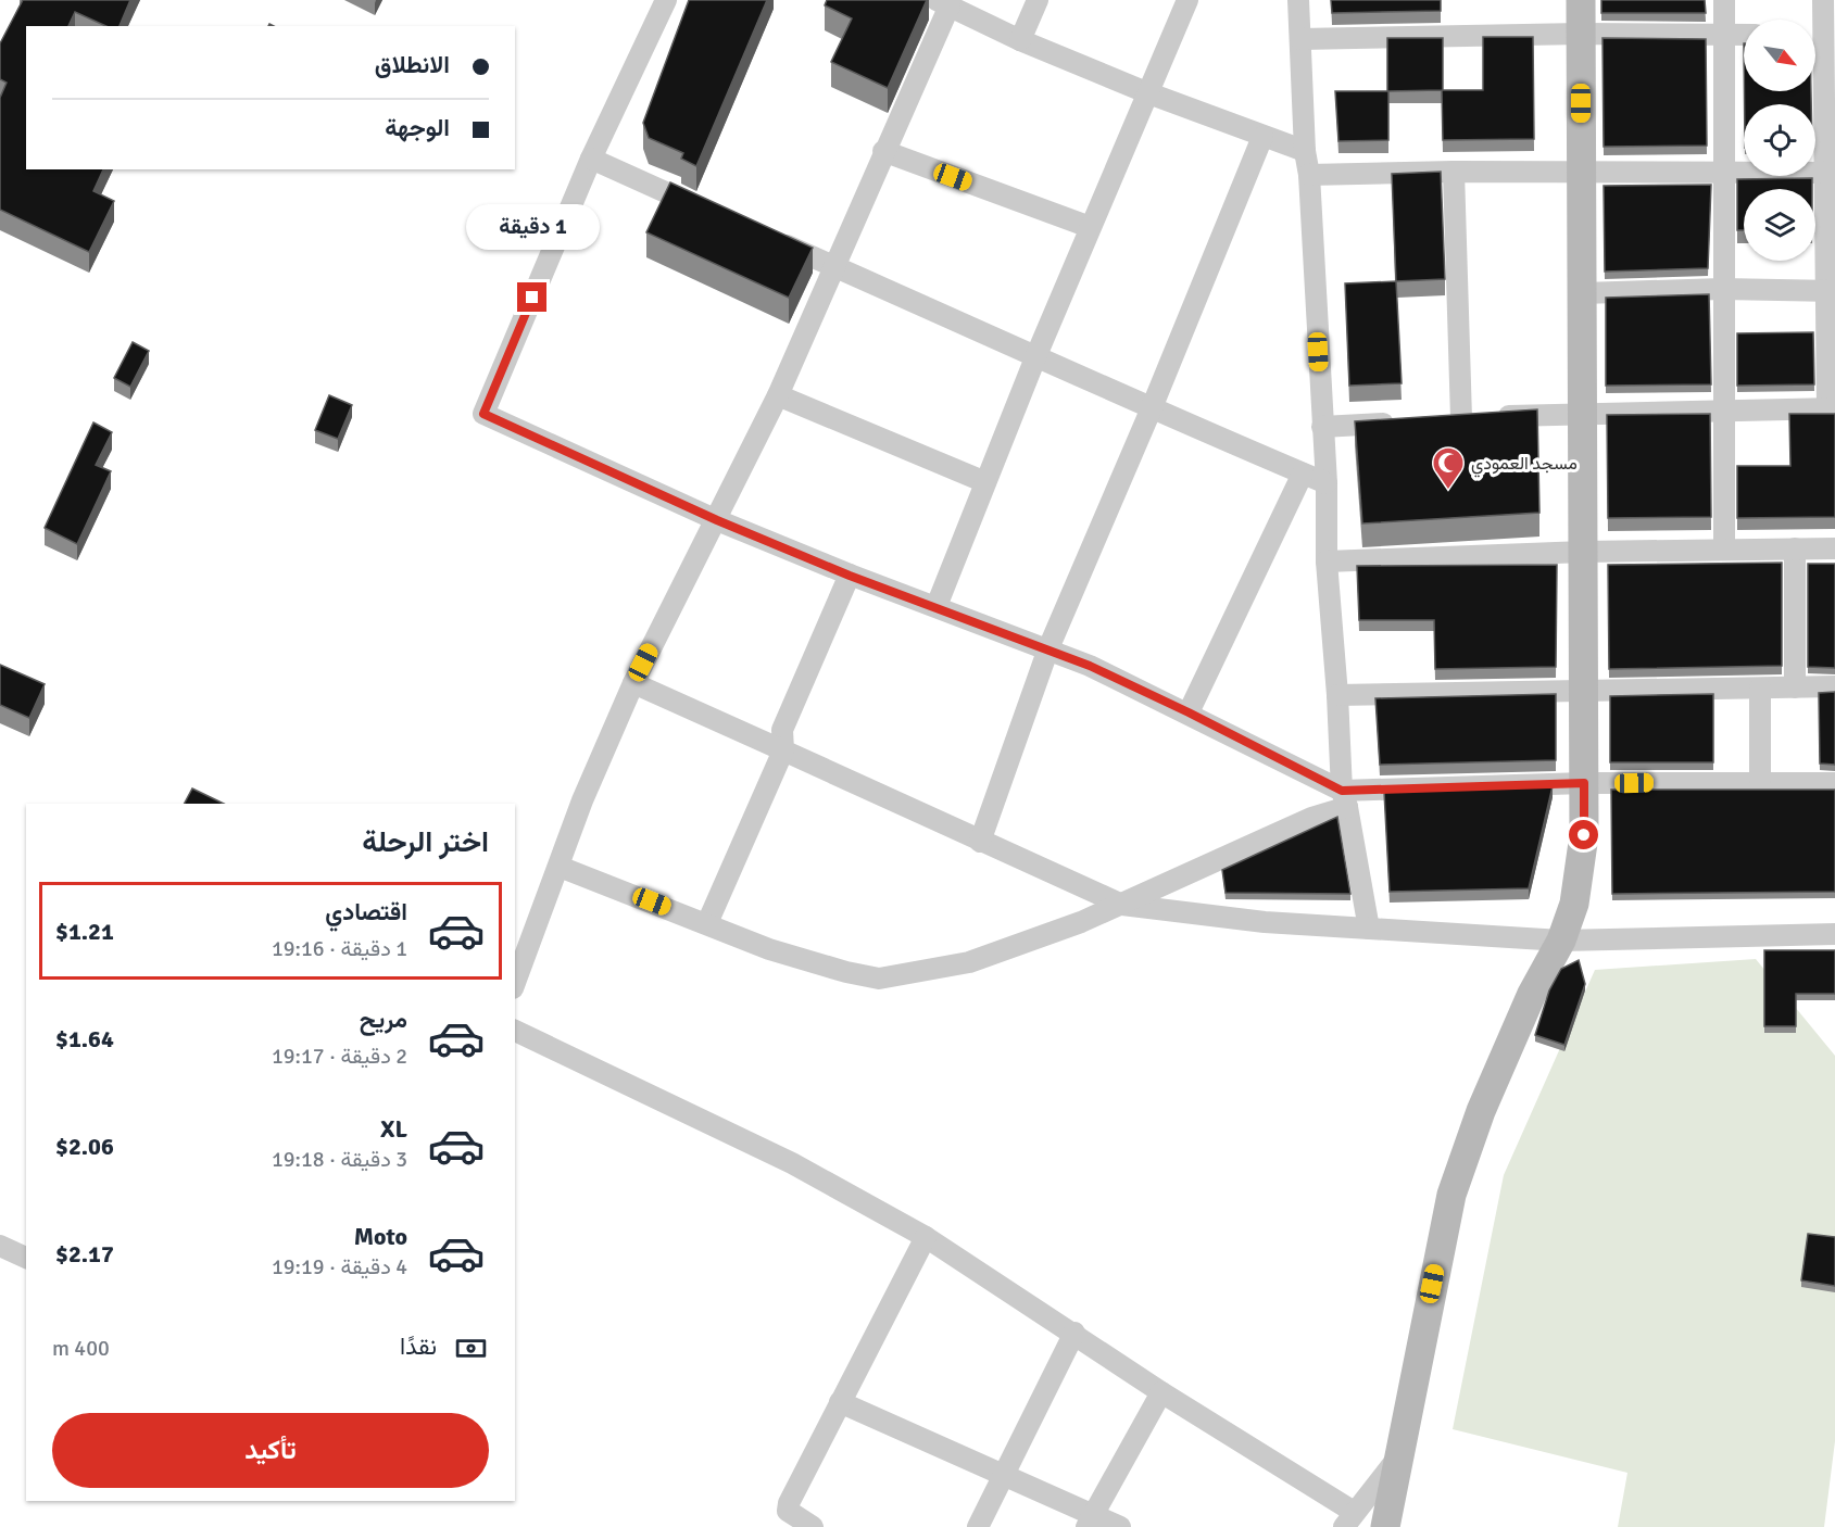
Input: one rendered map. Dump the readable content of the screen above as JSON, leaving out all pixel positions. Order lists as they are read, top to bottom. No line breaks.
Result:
{"places":{"mosque":["مسجد العمودي"]},"north":"bottom right","page":{"banner":["الانطلاق","الوجهة"],"bubble":"1 دقيقة","heading":"اختر الرحلة","list":[{"name":"اقتصادي","note":"1 دقيقة · 19:16","value":"$1.21"},{"name":"مريح","note":"2 دقيقة · 19:17","value":"$1.64"},{"name":"XL","note":"3 دقيقة · 19:18","value":"$2.06"},{"name":"Moto","note":"4 دقيقة · 19:19","value":"$2.17"}],"pay":["نقدًا","400 m"],"buttons":"تأكيد"}}
